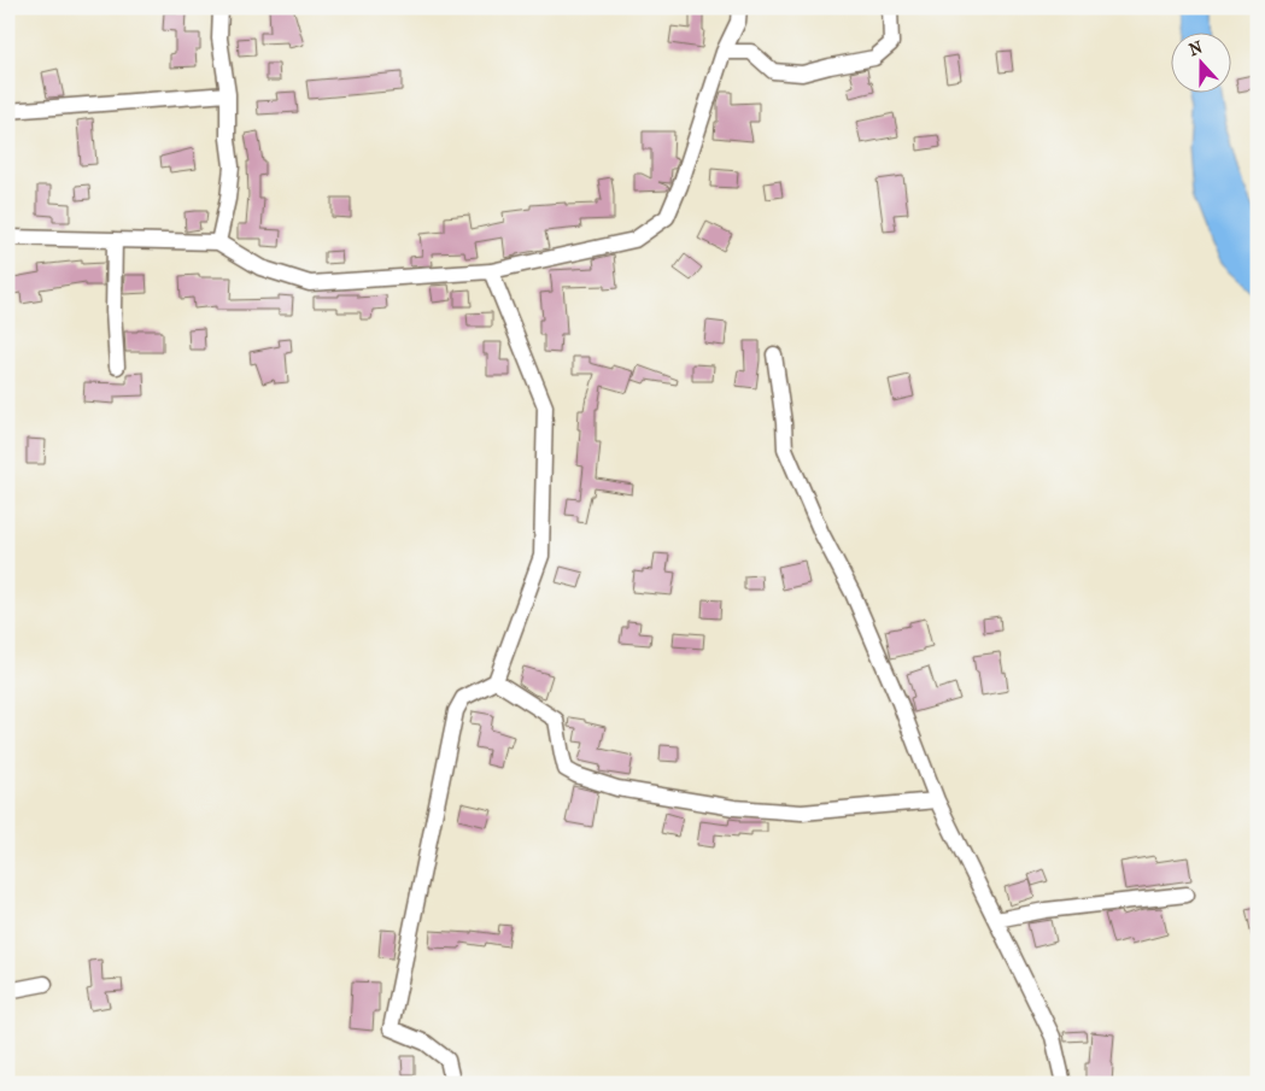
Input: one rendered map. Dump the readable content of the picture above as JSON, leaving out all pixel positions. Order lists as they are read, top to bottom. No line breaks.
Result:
{"north":"top"}
